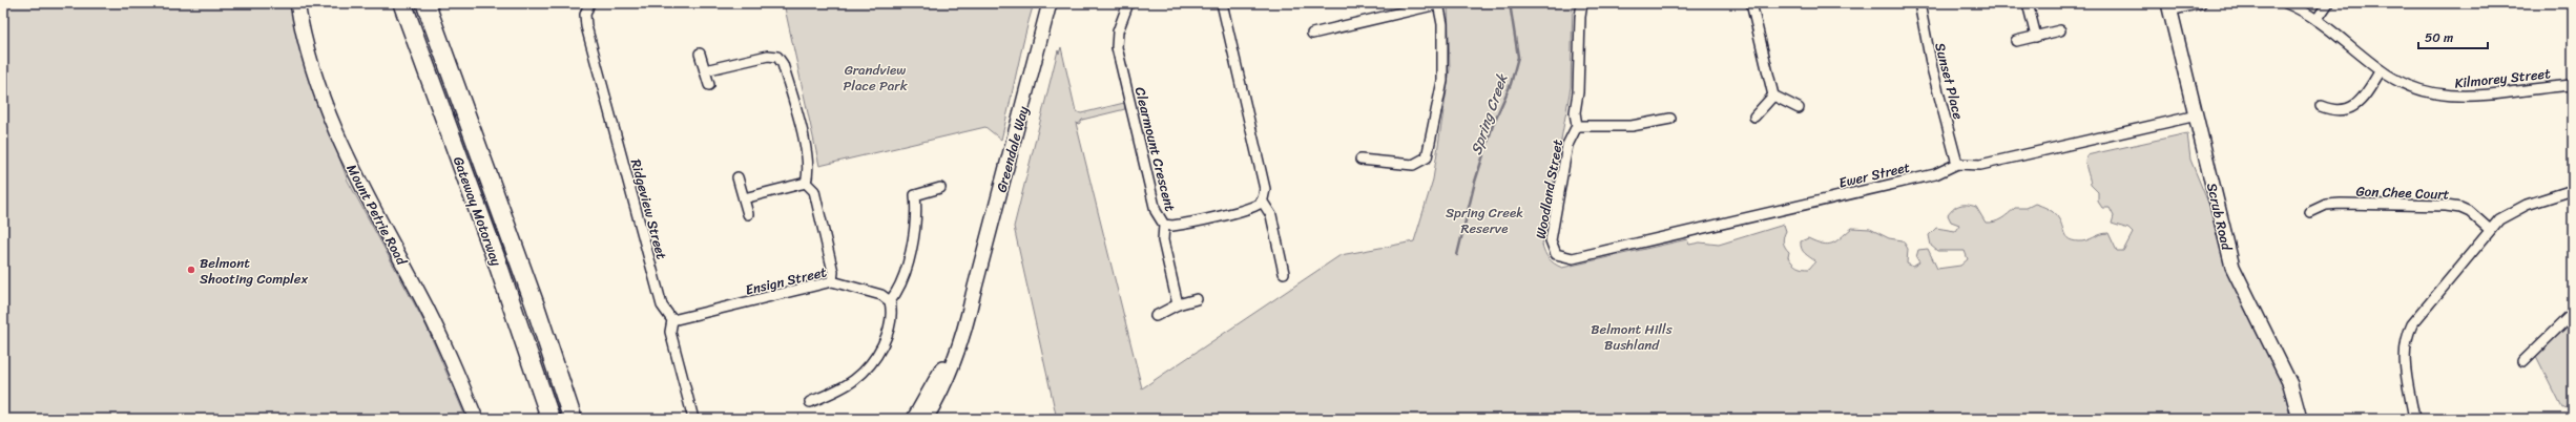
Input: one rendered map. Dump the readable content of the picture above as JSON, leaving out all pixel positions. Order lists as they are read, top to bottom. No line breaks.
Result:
{"streets":{"highway":["Gateway Motorway"],"street":["Kilmorey Street","Sunset Place","Greendale Way","Clearmount Crescent","Ewer Street","Woodland Street","Gon Chee Court","Ridgeview Street","Mount Petrie Road","Scrub Road","Ensign Street"]},"crossings":[["Sunset Place","Ewer Street"],["Ewer Street","Woodland Street"],["Ewer Street","Scrub Road"],["Ridgeview Street","Ensign Street"]],"water":["Spring Creek"],"parks":["Grandview Place Park","Spring Creek Reserve","Belmont Hills Bushland"],"places":["Belmont Shooting Complex"],"scale_bar":"50 m"}
